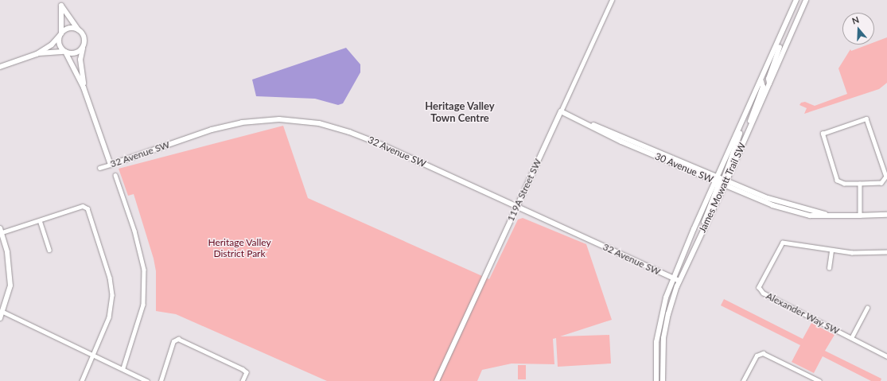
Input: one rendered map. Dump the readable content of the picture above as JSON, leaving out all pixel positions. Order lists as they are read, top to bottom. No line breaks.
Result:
{"streets":{"main road":["32 Avenue SW","30 Avenue SW","James Mowatt Trail SW","119A Street SW"],"street":["Alexander Way SW"]},"crossings":[["32 Avenue SW","James Mowatt Trail SW"],["32 Avenue SW","119A Street SW"],["30 Avenue SW","James Mowatt Trail SW"],["30 Avenue SW","119A Street SW"]],"districts":["Heritage Valley Town Centre"],"parks":["Heritage Valley District Park"],"north":"top"}
